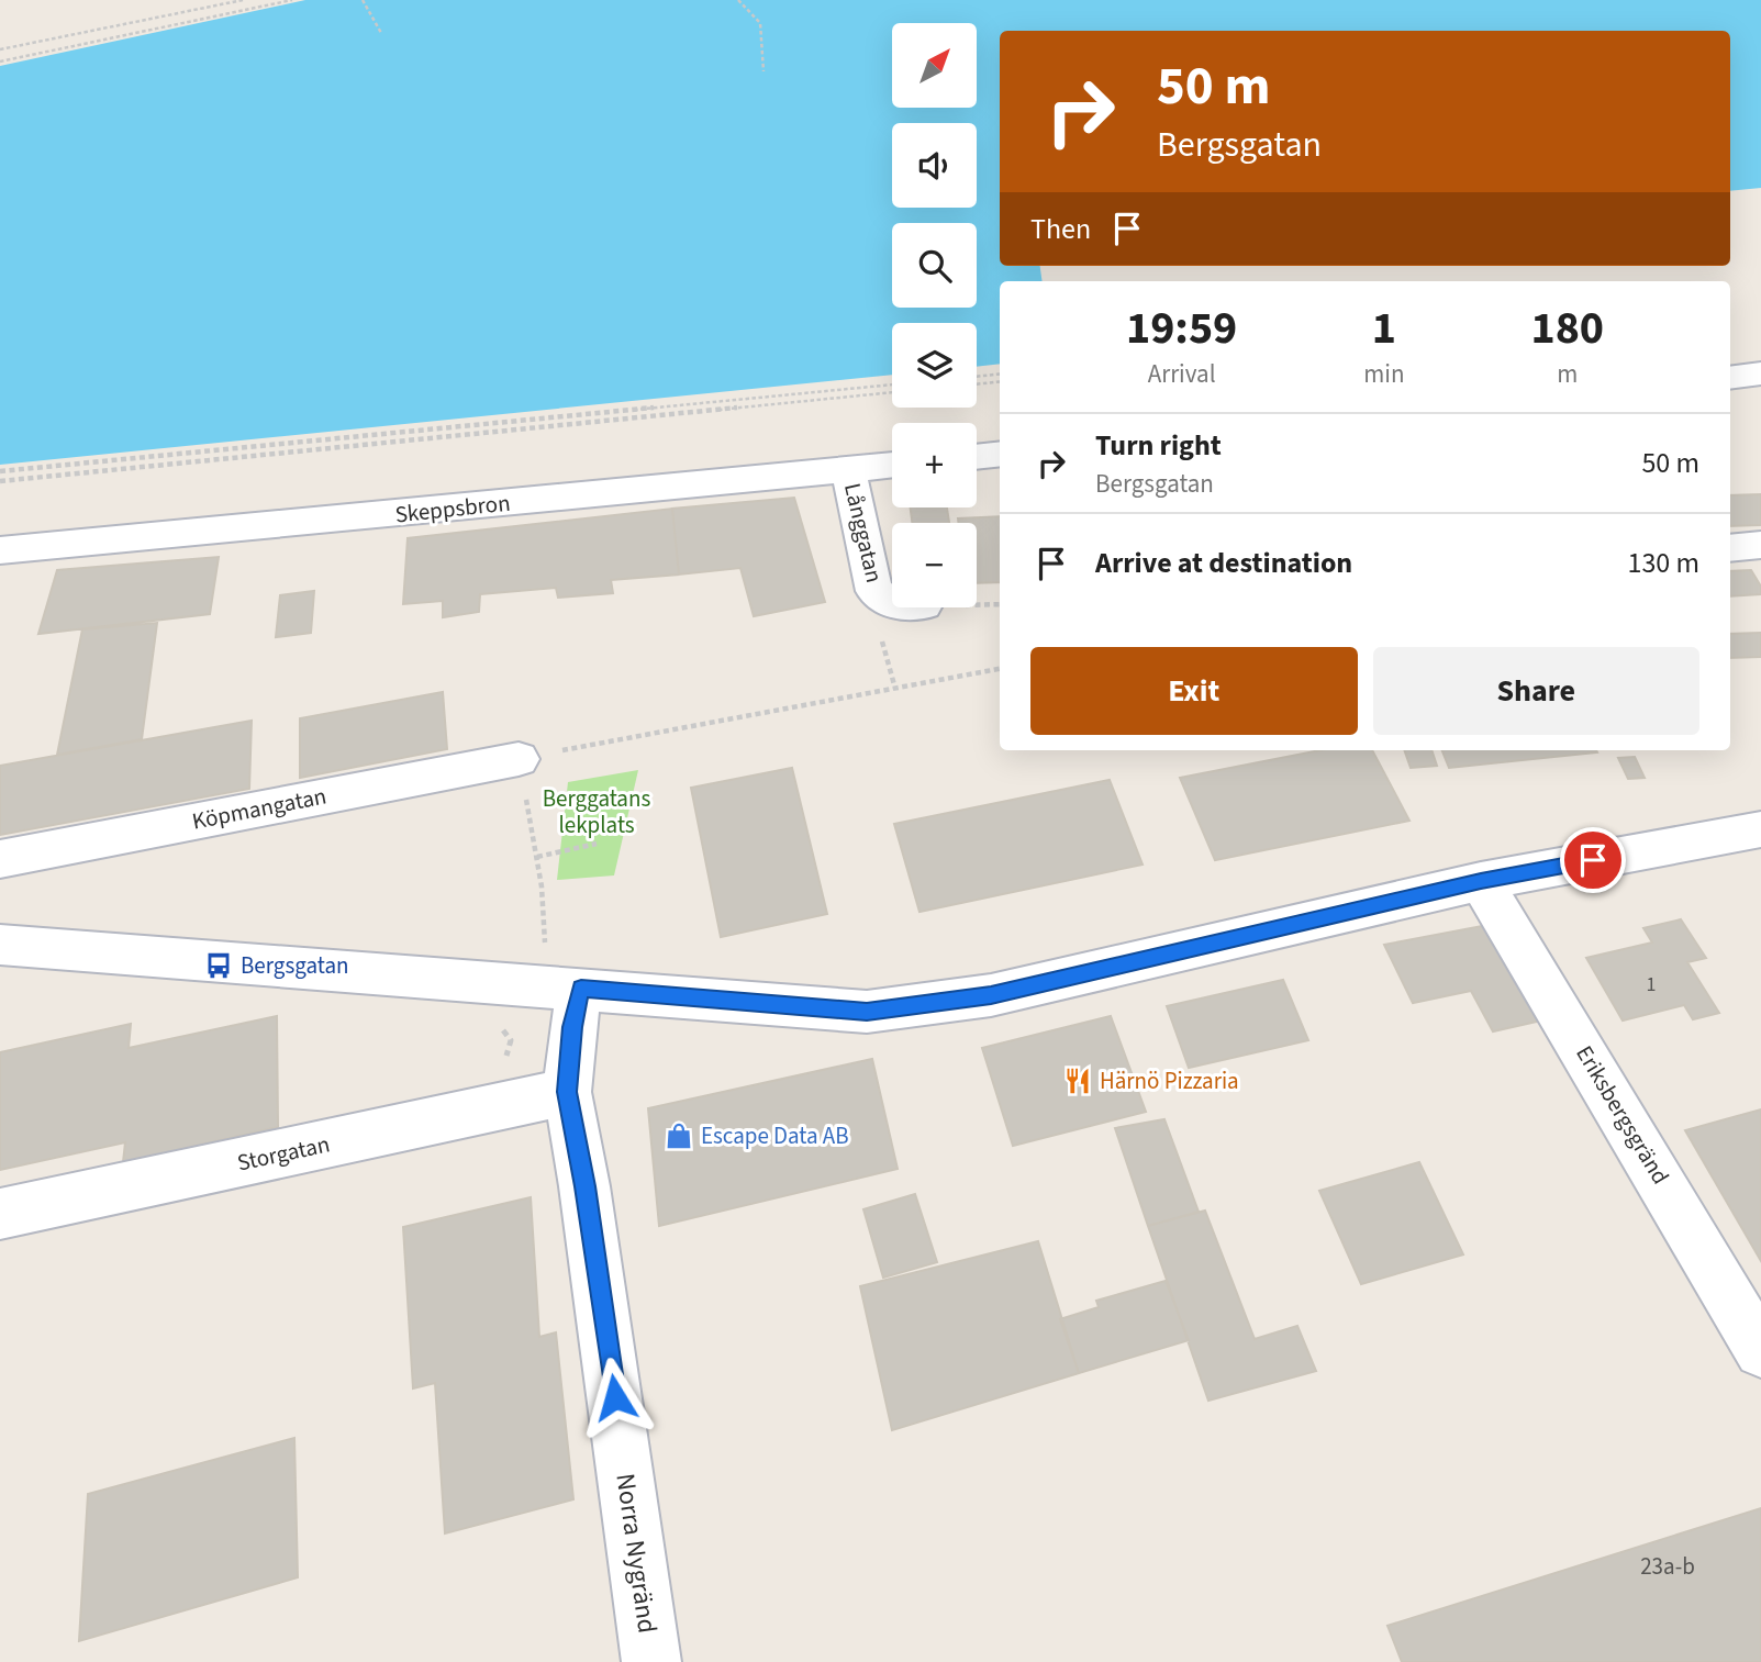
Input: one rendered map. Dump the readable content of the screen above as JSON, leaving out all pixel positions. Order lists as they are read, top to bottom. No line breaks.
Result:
{"streets":{"street":["Skeppsbron","Långgatan","Köpmangatan","Eriksbergsgränd","Storgatan","Norra Nygränd"]},"crossings":[["Skeppsbron","Långgatan"],["Storgatan","Norra Nygränd"]],"parks":["Berggatans lekplats"],"places":{"bus stop":["Bergsgatan"],"restaurant":["Härnö Pizzaria"],"shop":["Escape Data AB"]},"house_numbers":["1","23a-b"],"north":"top right","page":{"map_buttons":["+","−"],"turn":["50 m","Bergsgatan"],"then":"Then","eta":["19:59","Arrival","1","min","180","m"],"list":[{"name":"Turn right","note":"Bergsgatan","value":"50 m"},{"name":"Arrive at destination","value":"130 m"}],"buttons":["Exit","Share"]}}
